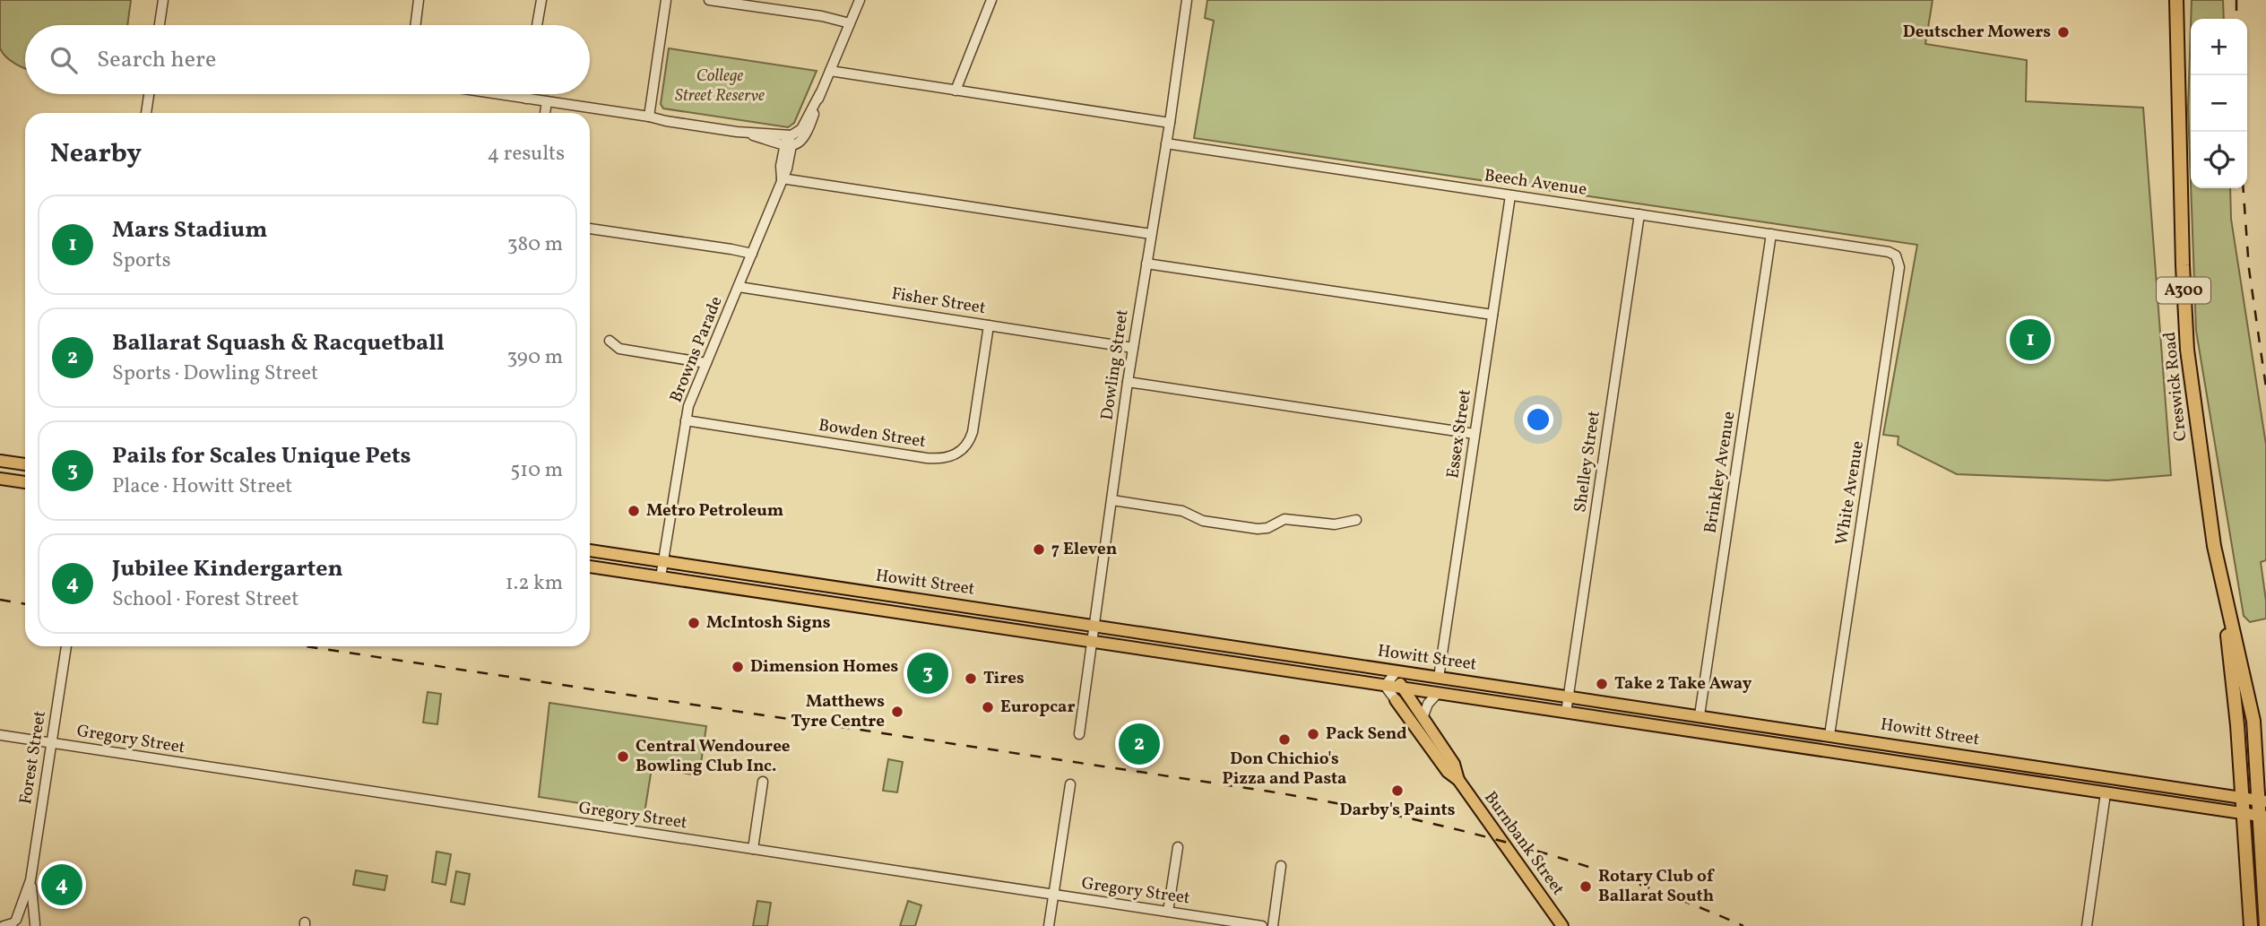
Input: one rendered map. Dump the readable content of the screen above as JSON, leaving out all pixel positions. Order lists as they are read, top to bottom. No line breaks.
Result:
{"streets":{"highway":["A300","Creswick Road"],"main road":["Howitt Street","Burnbank Street"],"street":["Beech Avenue","Fisher Street","Browns Parade","Dowling Street","Bowden Street","Essex Street","Shelley Street","Brinkley Avenue","White Avenue","Gregory Street","Forest Street"]},"crossings":[["Beech Avenue","Dowling Street"],["Beech Avenue","Essex Street"],["Beech Avenue","Shelley Street"],["Beech Avenue","Brinkley Avenue"],["Beech Avenue","White Avenue"],["Fisher Street","Browns Parade"],["Fisher Street","Dowling Street"],["Fisher Street","Bowden Street"],["Browns Parade","Bowden Street"],["Browns Parade","Howitt Street"],["Dowling Street","Howitt Street"],["Creswick Road","Howitt Street"],["Essex Street","Howitt Street"],["Shelley Street","Howitt Street"],["Brinkley Avenue","Howitt Street"],["White Avenue","Howitt Street"],["Howitt Street","Burnbank Street"],["Gregory Street","Forest Street"]],"parks":["College Street Reserve"],"places":["Deutscher Mowers","Metro Petroleum","7 Eleven","McIntosh Signs","Dimension Homes","Tires","Take 2 Take Away","Europcar","Matthews Tyre Centre","Pack Send","Don Chichio's Pizza and Pasta","Central Wendouree Bowling Club Inc.","Darby's Paints","Rotary Club of Ballarat South"],"page":{"map_buttons":["+","−"],"search":"Search here","heading":["Nearby","4 results"],"list":[{"mark":"1","name":"Mars Stadium","note":"Sports","value":"380 m"},{"mark":"2","name":"Ballarat Squash & Racquetball","note":"Sports · Dowling Street","value":"390 m"},{"mark":"3","name":"Pails for Scales Unique Pets","note":"Place · Howitt Street","value":"510 m"},{"mark":"4","name":"Jubilee Kindergarten","note":"School · Forest Street","value":"1.2 km"}],"pins":["1","3","2","4"]}}
